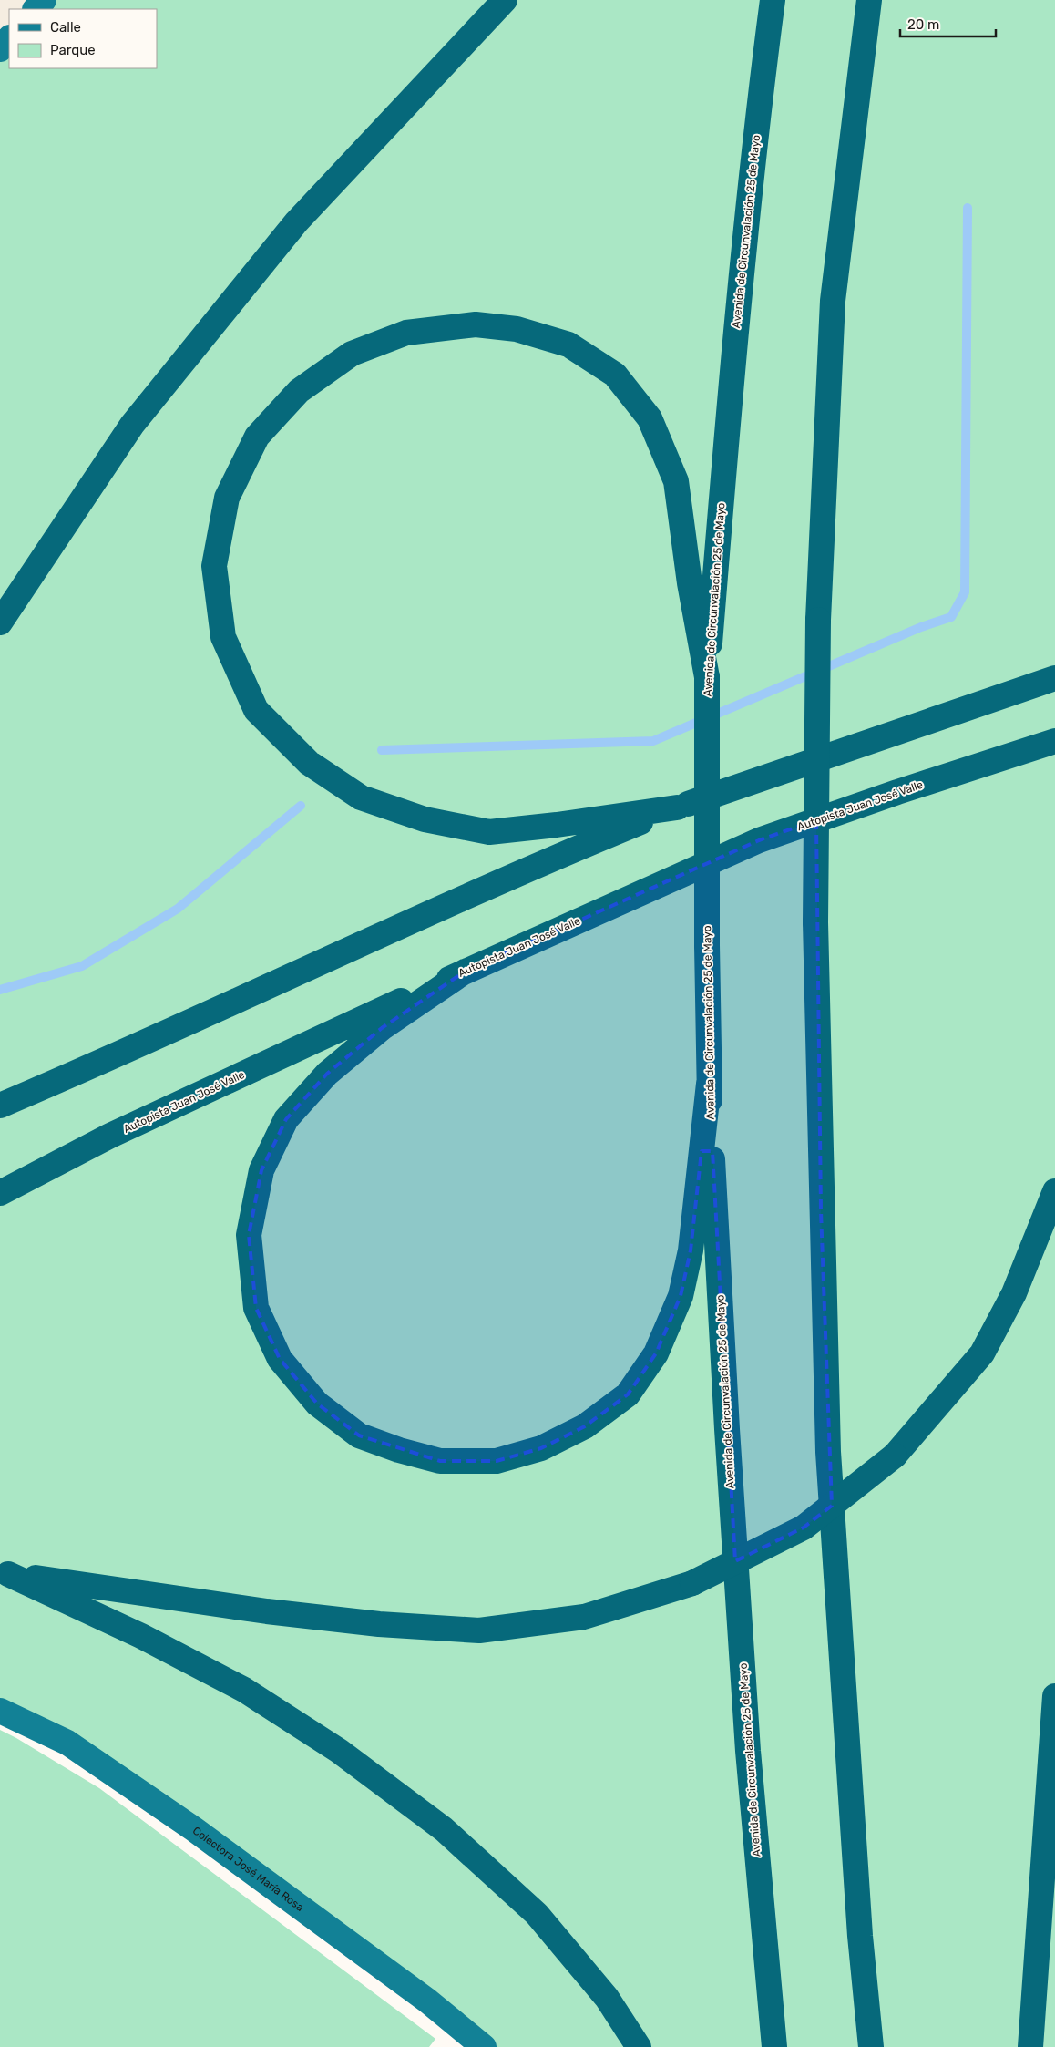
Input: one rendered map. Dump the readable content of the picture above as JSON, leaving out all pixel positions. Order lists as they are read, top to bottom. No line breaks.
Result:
{"streets":{"highway":["Avenida de Circunvalación 25 de Mayo","Autopista Juan José Valle"],"main road":["Colectora José María Rosa"]},"legend":["Calle","Parque"],"scale_bar":"20 m"}
